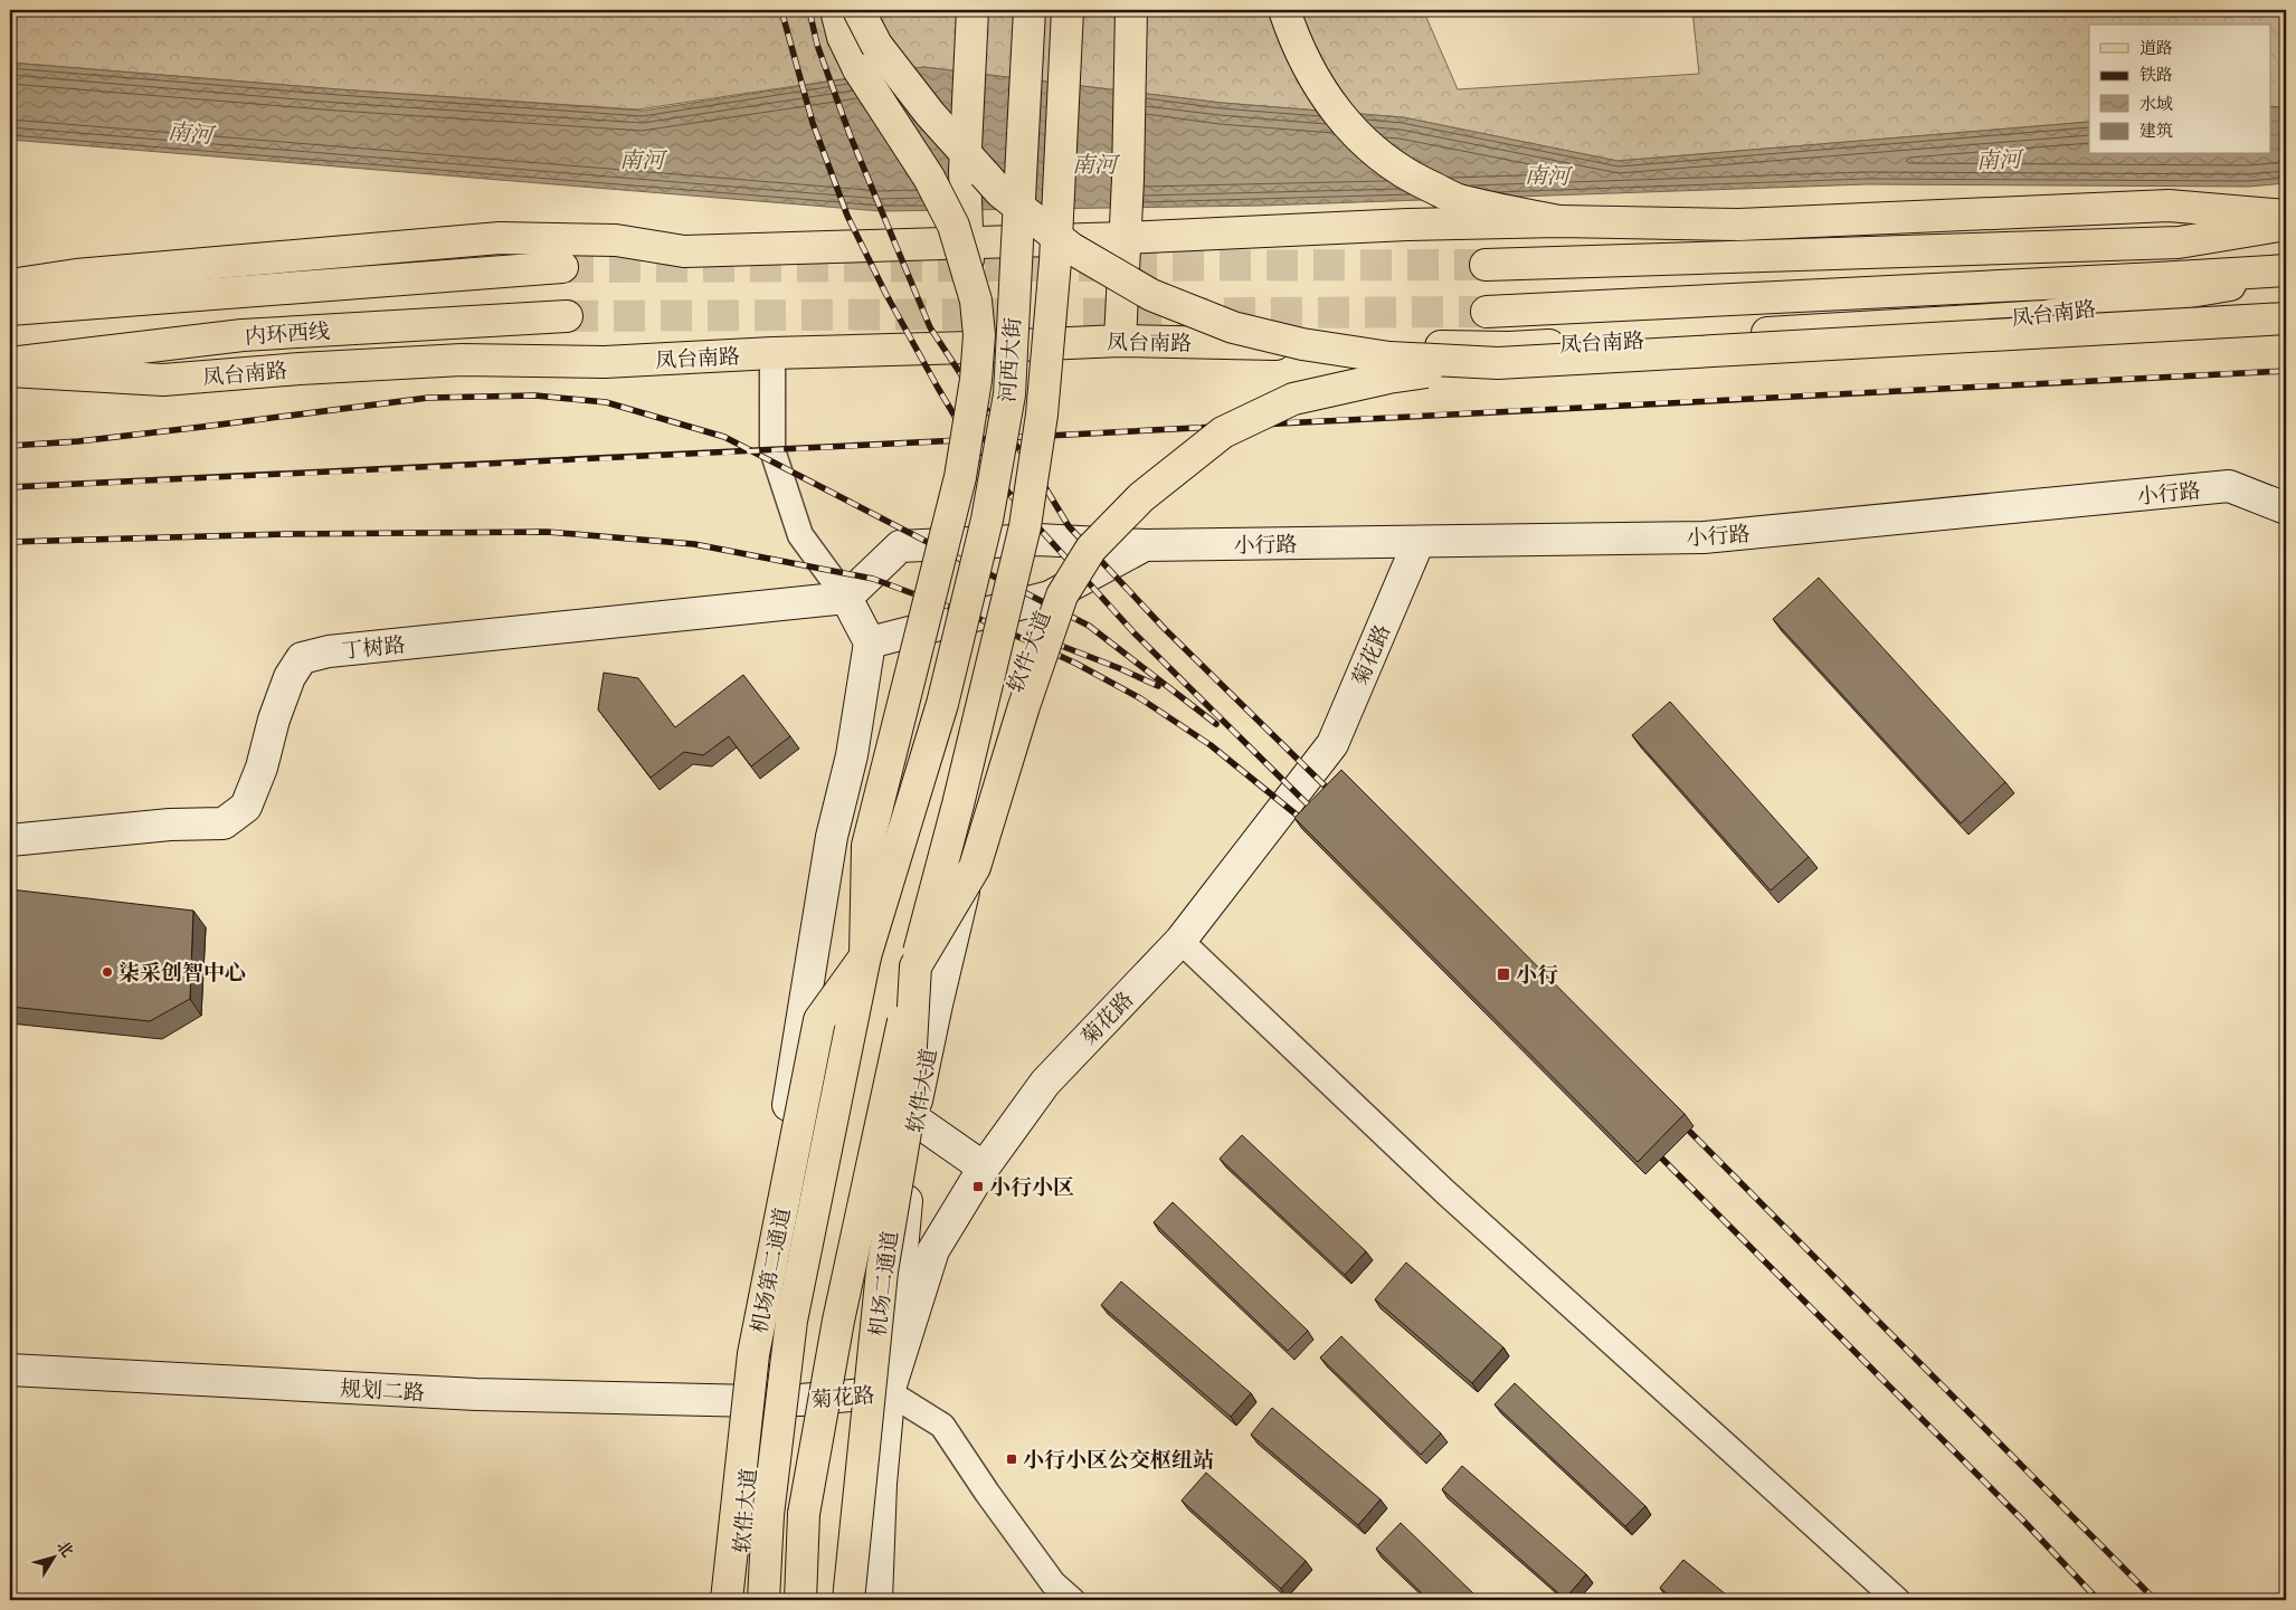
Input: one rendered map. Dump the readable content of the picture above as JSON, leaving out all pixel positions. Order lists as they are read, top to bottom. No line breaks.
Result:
{"streets":{"main road":["凤台南路","内环西线","河西大街","软件大道","机场第二通道","机场二通道"],"street":["小行路","丁树路","菊花路","规划二路"]},"crossings":[["河西大街","软件大道"],["小行路","丁树路"],["小行路","软件大道"],["小行路","菊花路"],["软件大道","菊花路"],["软件大道","机场第二通道"],["软件大道","机场二通道"],["软件大道","规划二路"],["菊花路","规划二路"]],"water":["南河"],"places":{"other":["柒采创智中心"],"transit":["小行","小行小区","小行小区公交枢纽站"]},"legend":["道路","铁路","水域","建筑"],"north":"top right"}
